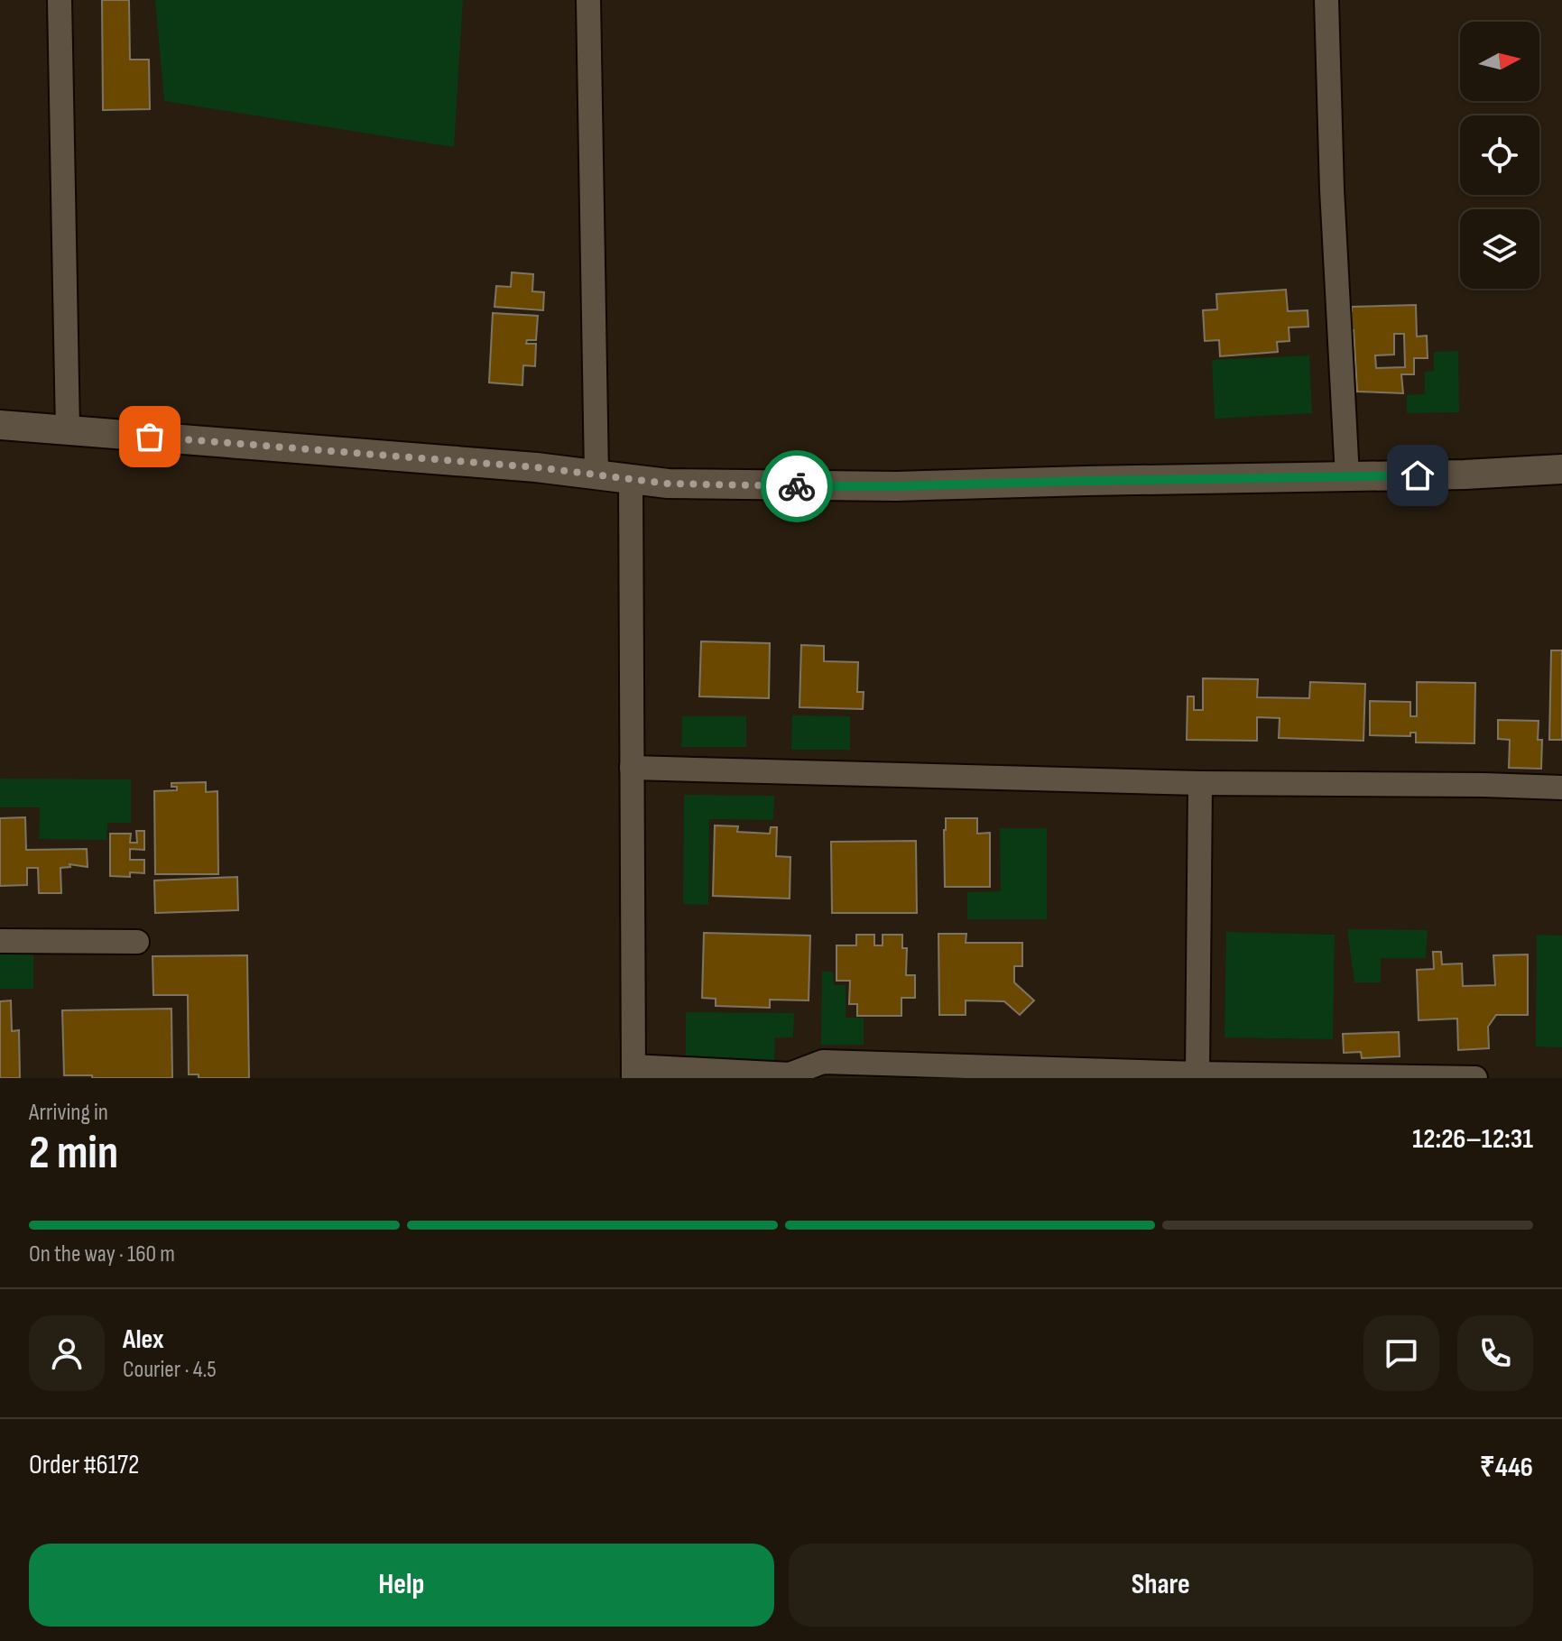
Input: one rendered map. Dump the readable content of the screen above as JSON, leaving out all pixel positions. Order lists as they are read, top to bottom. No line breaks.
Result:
{"north":"right","page":{"heading":["2 min","Arriving in","12:26–12:31"],"panel":["Alex","Courier · 4.5","Order #6172","₹446"],"bar":"On the way · 160 m","buttons":["Help","Share"]}}
